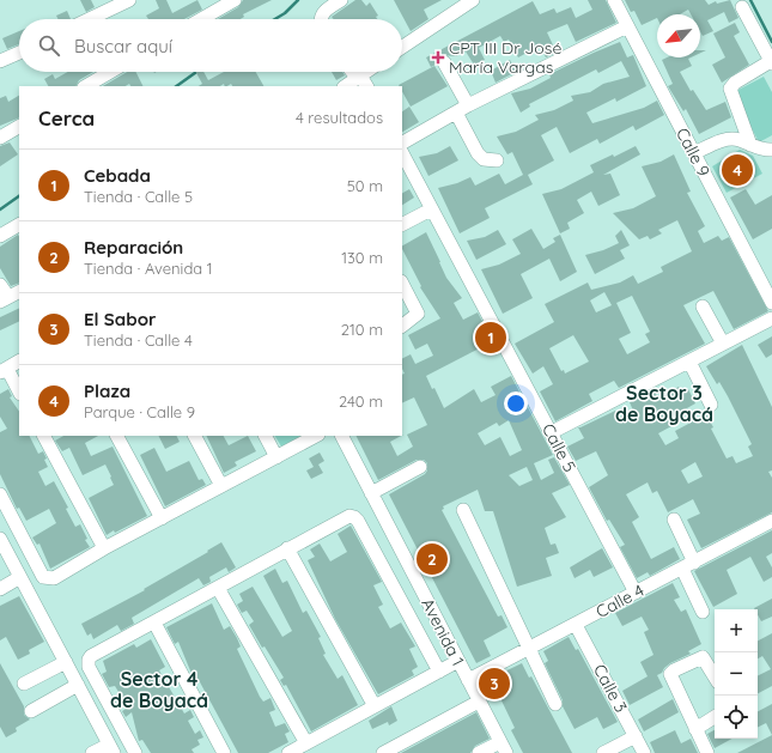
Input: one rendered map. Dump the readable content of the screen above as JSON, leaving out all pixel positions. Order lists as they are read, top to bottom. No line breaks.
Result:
{"streets":{"street":["Calle 9","Calle 5","Calle 4","Avenida 1","Calle 3"]},"crossings":[["Calle 5","Calle 4"],["Calle 4","Avenida 1"],["Calle 4","Calle 3"]],"districts":["Sector 3 de Boyacá","Sector 4 de Boyacá"],"places":{"health":["CPT III Dr José María Vargas"]},"north":"bottom left","page":{"search":"Buscar aquí","heading":["Cerca","4 resultados"],"list":[{"mark":"1","name":"Cebada","note":"Tienda · Calle 5","value":"50 m"},{"mark":"2","name":"Reparación","note":"Tienda · Avenida 1","value":"130 m"},{"mark":"3","name":"El Sabor","note":"Tienda · Calle 4","value":"210 m"},{"mark":"4","name":"Plaza","note":"Parque · Calle 9","value":"240 m"}],"pins":["4","1","2","3"],"map_buttons":["+","−"]}}
